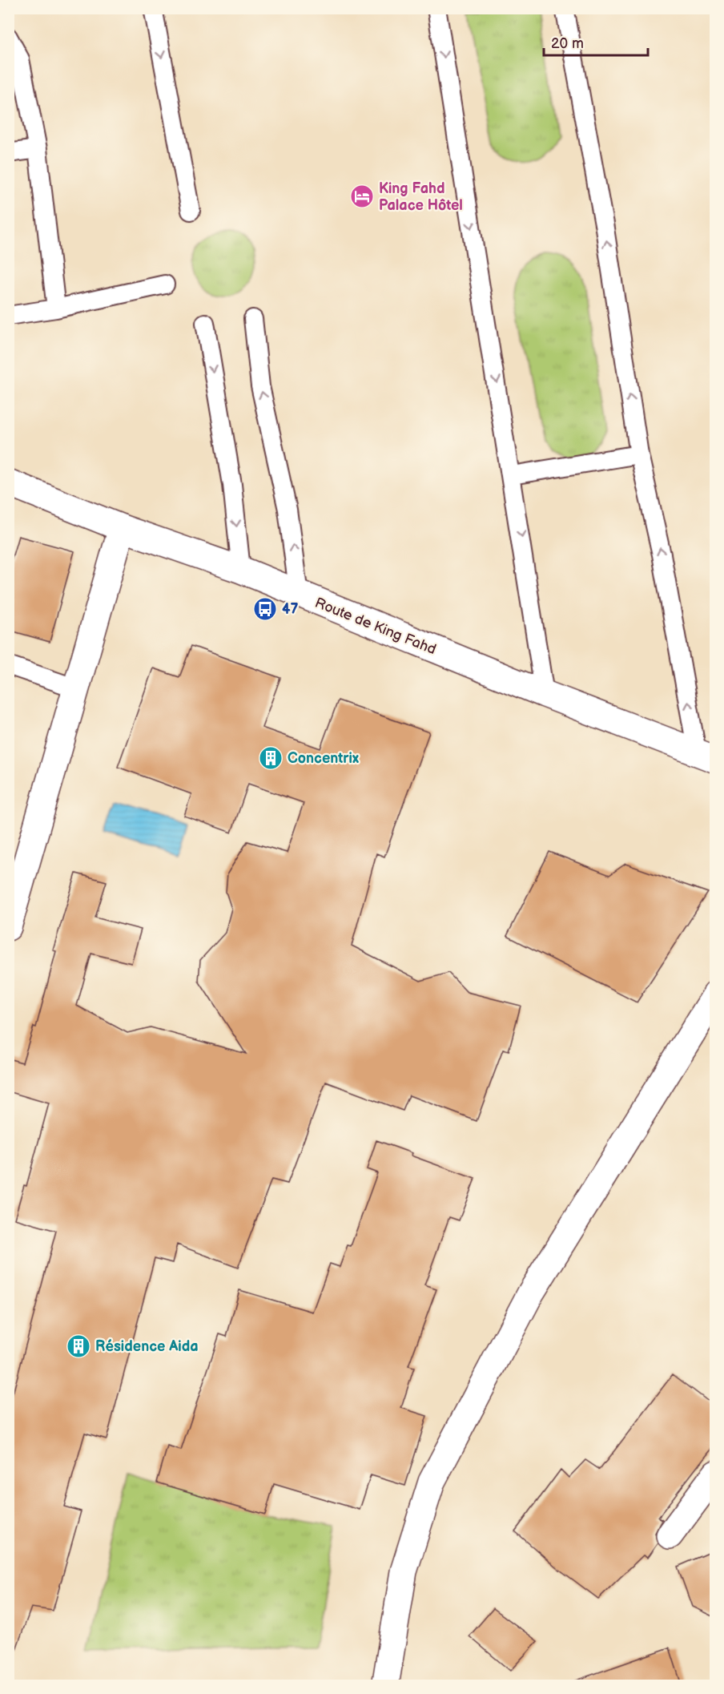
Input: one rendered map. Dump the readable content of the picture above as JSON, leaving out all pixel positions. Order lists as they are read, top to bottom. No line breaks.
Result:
{"streets":{"street":["Route de King Fahd"]},"places":{"hotel":["King Fahd Palace Hôtel"],"bus stop":["47"],"building":["Concentrix","Résidence Aida"]},"scale_bar":"20 m"}
